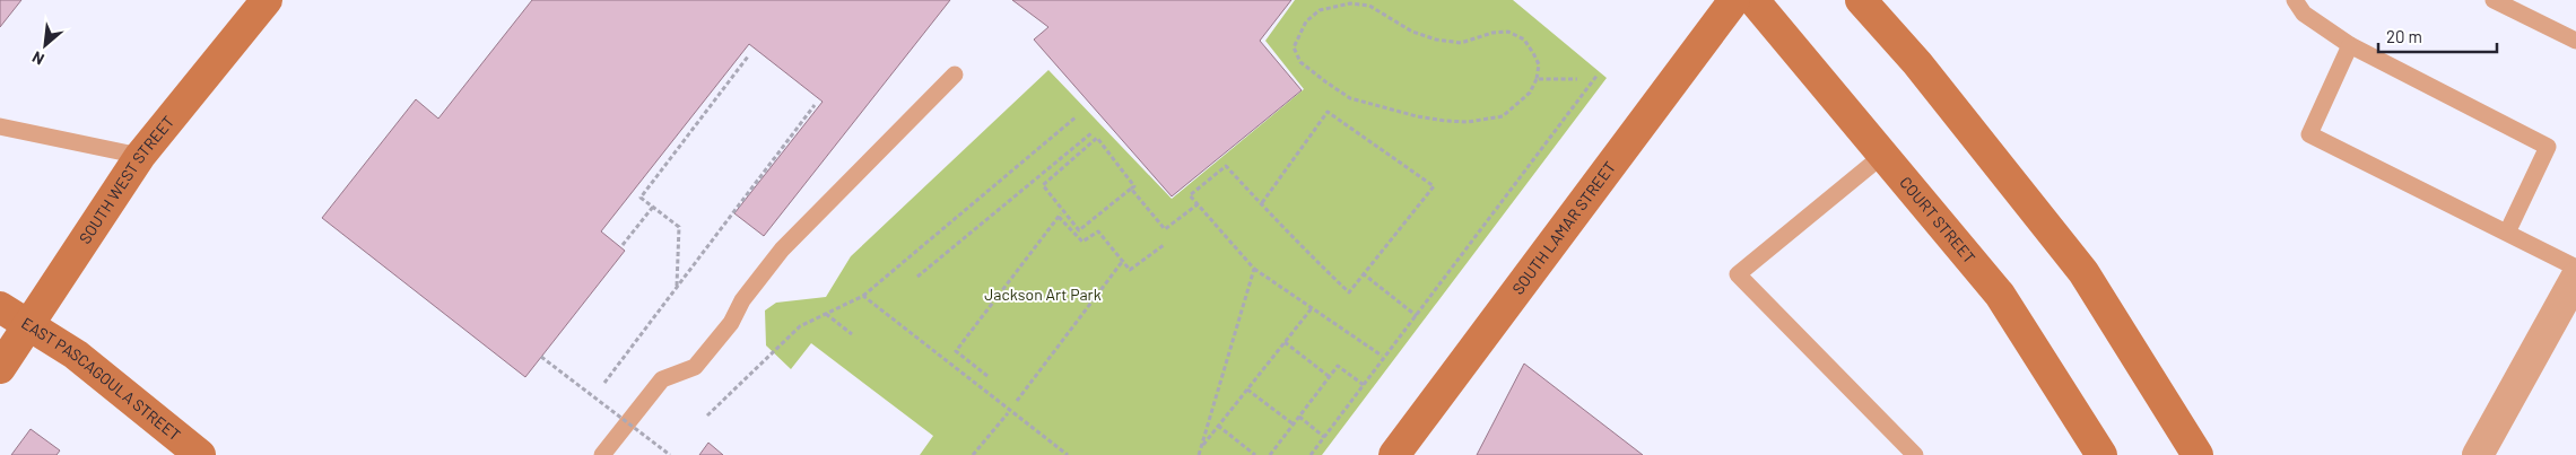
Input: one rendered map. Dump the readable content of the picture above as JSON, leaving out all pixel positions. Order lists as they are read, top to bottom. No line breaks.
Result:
{"streets":{"street":["SOUTH WEST STREET","COURT STREET","SOUTH LAMAR STREET","EAST PASCAGOULA STREET"]},"crossings":[["SOUTH WEST STREET","EAST PASCAGOULA STREET"]],"parks":["Jackson Art Park"],"scale_bar":"20 m","north":"bottom left"}
